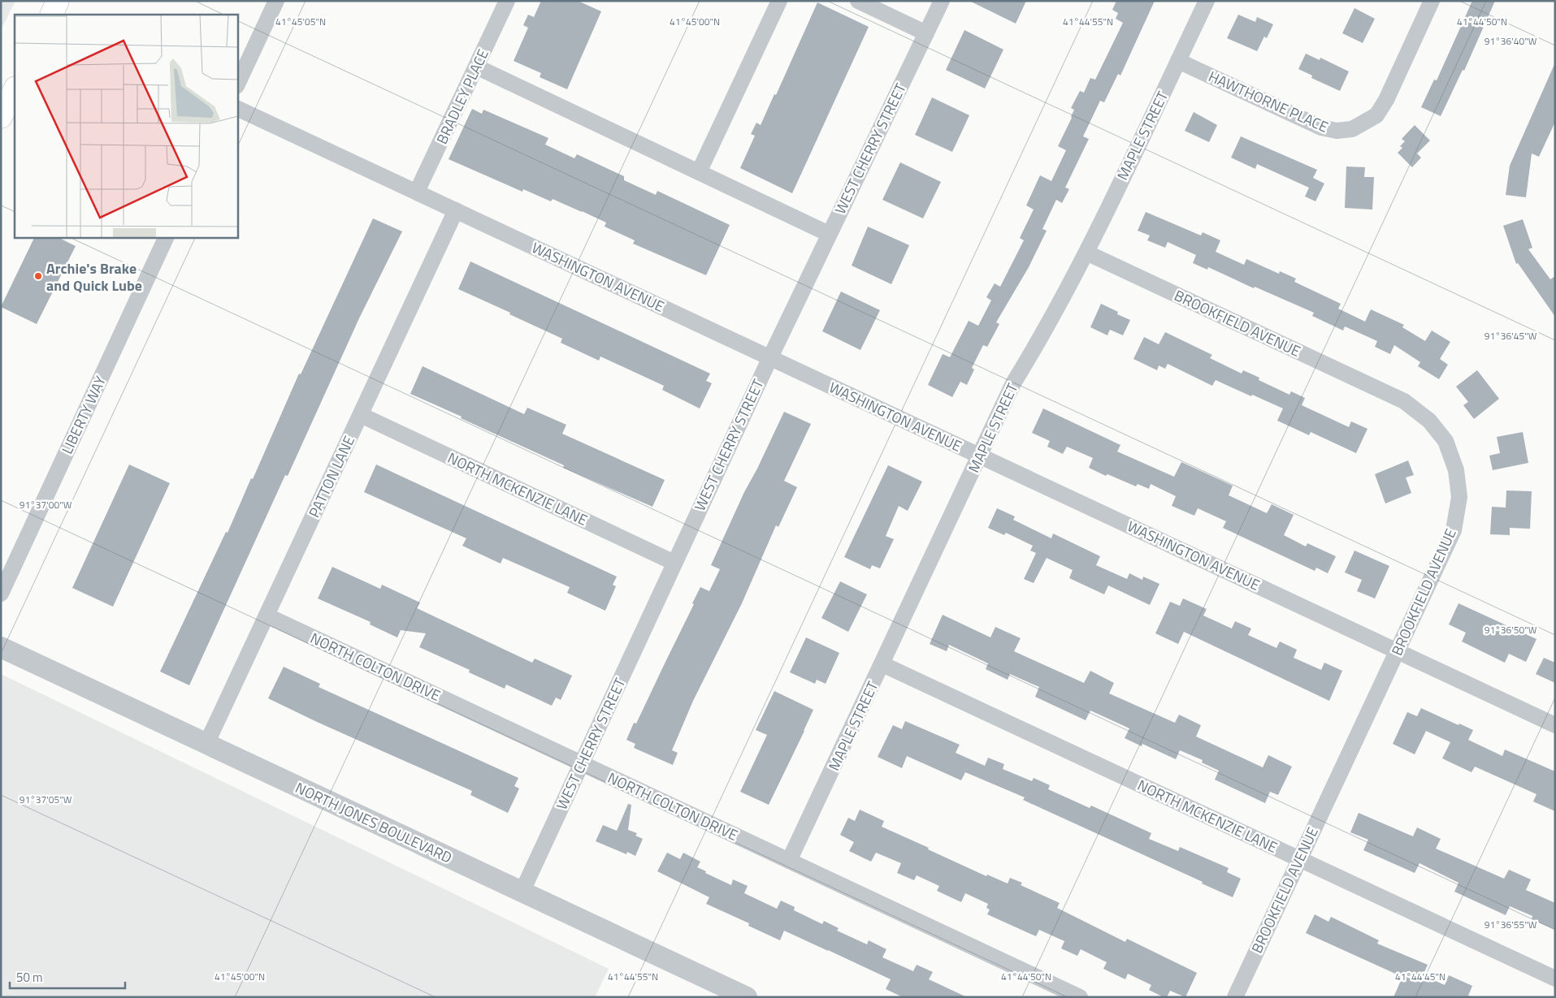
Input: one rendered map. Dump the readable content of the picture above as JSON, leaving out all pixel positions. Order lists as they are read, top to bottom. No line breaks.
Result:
{"streets":{"street":["BRADLEY PLACE","HAWTHORNE PLACE","MAPLE STREET","WEST CHERRY STREET","WASHINGTON AVENUE","BROOKFIELD AVENUE","LIBERTY WAY","PATTON LANE","NORTH MCKENZIE LANE","NORTH COLTON DRIVE","NORTH JONES BOULEVARD"]},"crossings":[["BRADLEY PLACE","WASHINGTON AVENUE"],["HAWTHORNE PLACE","MAPLE STREET"],["MAPLE STREET","WASHINGTON AVENUE"],["MAPLE STREET","BROOKFIELD AVENUE"],["MAPLE STREET","NORTH MCKENZIE LANE"],["MAPLE STREET","NORTH COLTON DRIVE"],["WEST CHERRY STREET","WASHINGTON AVENUE"],["WEST CHERRY STREET","NORTH MCKENZIE LANE"],["WEST CHERRY STREET","NORTH COLTON DRIVE"],["WEST CHERRY STREET","NORTH JONES BOULEVARD"],["WASHINGTON AVENUE","BROOKFIELD AVENUE"],["WASHINGTON AVENUE","PATTON LANE"],["BROOKFIELD AVENUE","NORTH MCKENZIE LANE"],["PATTON LANE","NORTH MCKENZIE LANE"],["PATTON LANE","NORTH COLTON DRIVE"],["PATTON LANE","NORTH JONES BOULEVARD"]],"places":["Archie's Brake and Quick Lube"],"scale_bar":"50 m","coordinates":["41°45'05\"N","41°45'00\"N","41°44'55\"N","41°44'50\"N","91°36'40\"W","91°36'45\"W","91°37'00\"W","91°36'50\"W","91°37'05\"W","91°36'55\"W","41°44'45\"N"]}
